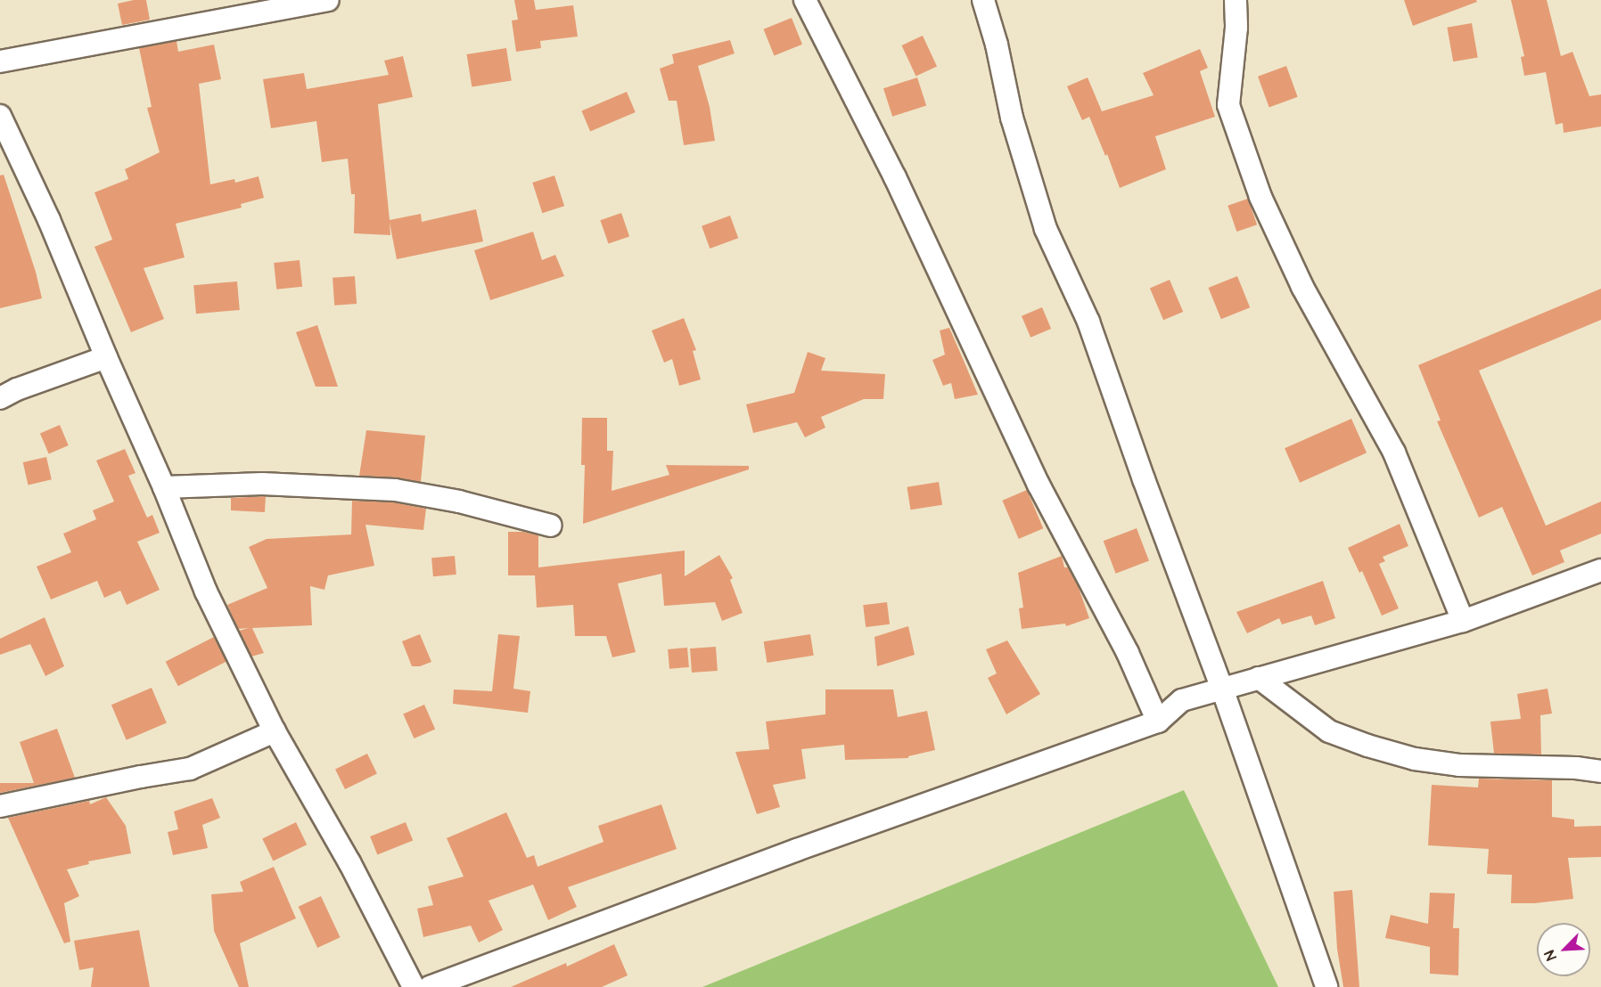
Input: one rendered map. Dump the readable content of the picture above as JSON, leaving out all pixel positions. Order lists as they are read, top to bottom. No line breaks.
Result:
{"north":"bottom left"}
